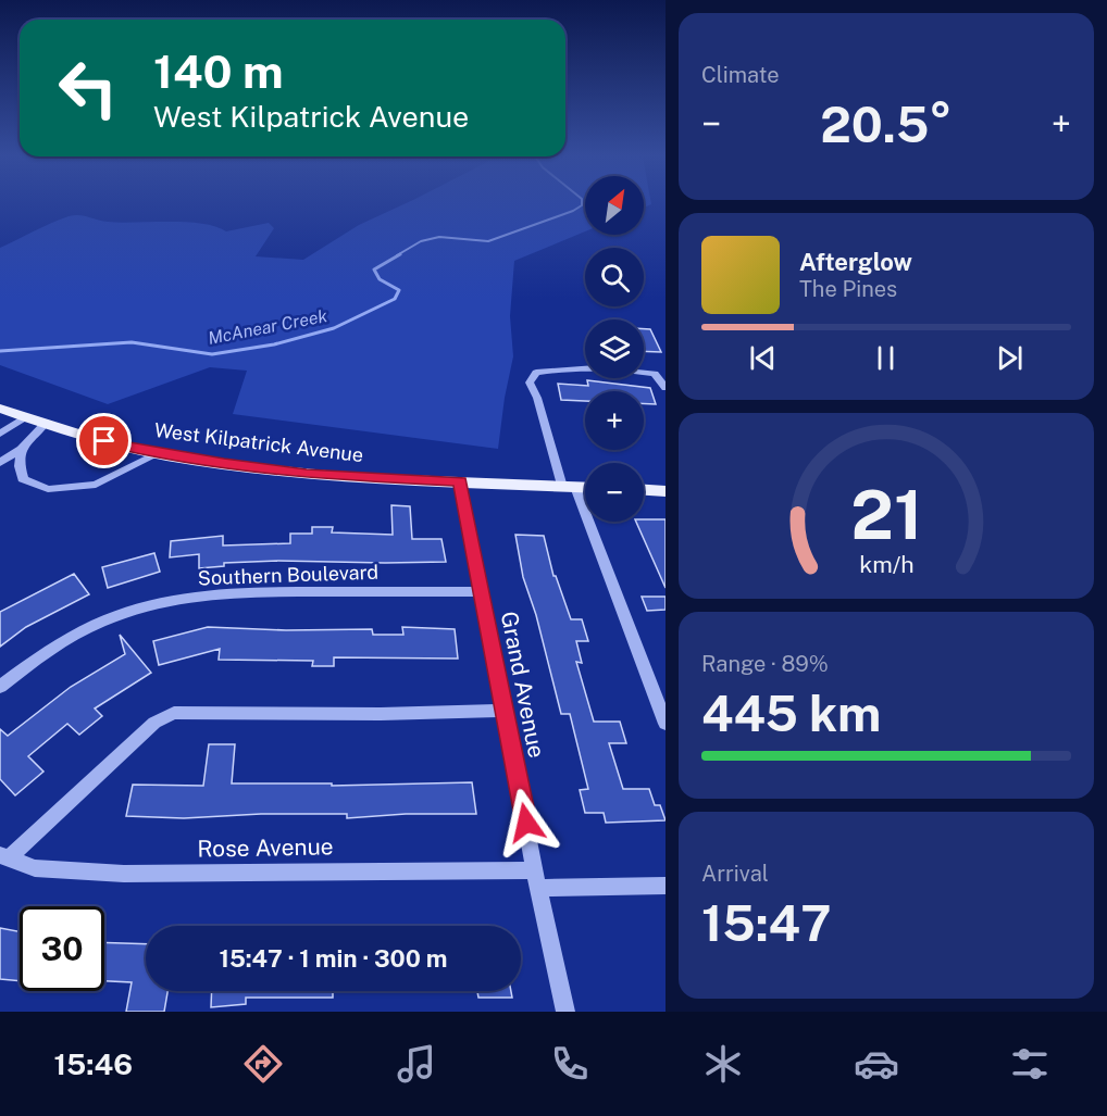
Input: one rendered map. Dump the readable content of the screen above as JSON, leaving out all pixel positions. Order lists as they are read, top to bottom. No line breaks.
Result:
{"streets":{"main road":["West Kilpatrick Avenue"],"street":["Southern Boulevard","Grand Avenue","Rose Avenue"]},"crossings":[["West Kilpatrick Avenue","Grand Avenue"],["Southern Boulevard","Grand Avenue"],["Grand Avenue","Rose Avenue"]],"water":["McAnear Creek"],"north":"top right","page":{"tile":["Climate",["Range · 89%","445 km"],["Arrival","15:47"]],"turn":["140 m","West Kilpatrick Avenue"],"heat":["−","20.5°","+"],"map_buttons":["+","−"],"song":["Afterglow","The Pines"],"limit":"30","trip":"15:47 · 1 min · 300 m","tabs":"15:46","gauge":["21","km/h"]}}
